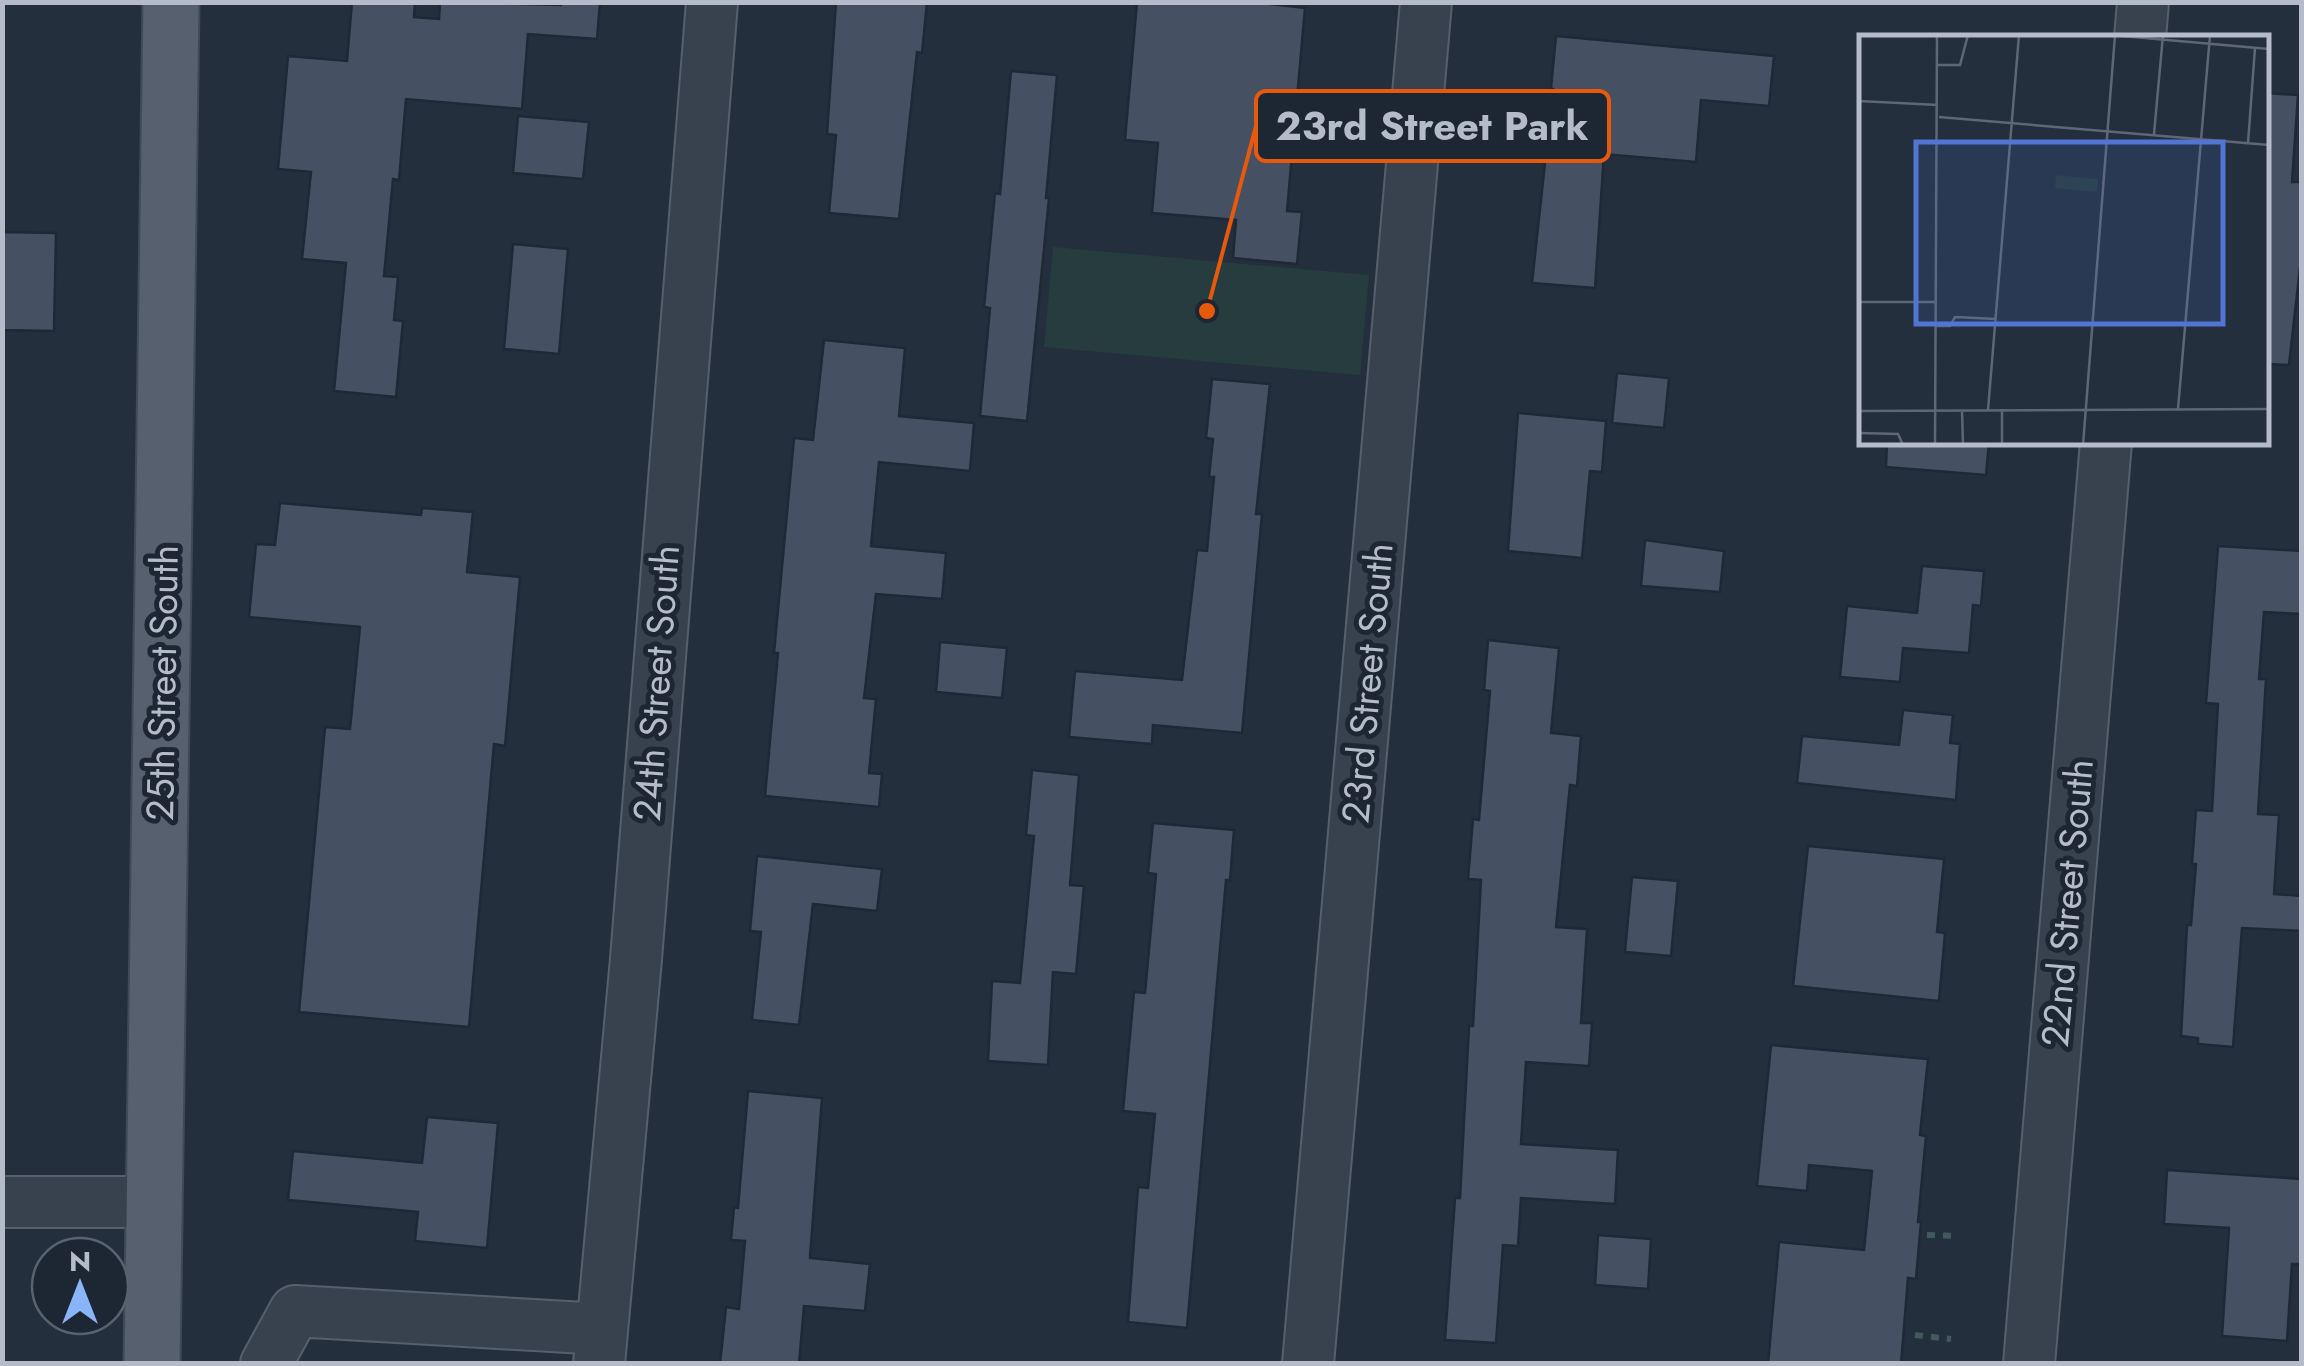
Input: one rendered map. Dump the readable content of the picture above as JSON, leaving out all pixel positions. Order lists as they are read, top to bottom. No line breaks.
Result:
{"streets":{"main road":["25th Street South"],"street":["24th Street South","23rd Street South","22nd Street South"]},"places":["23rd Street Park"],"north":"top"}
